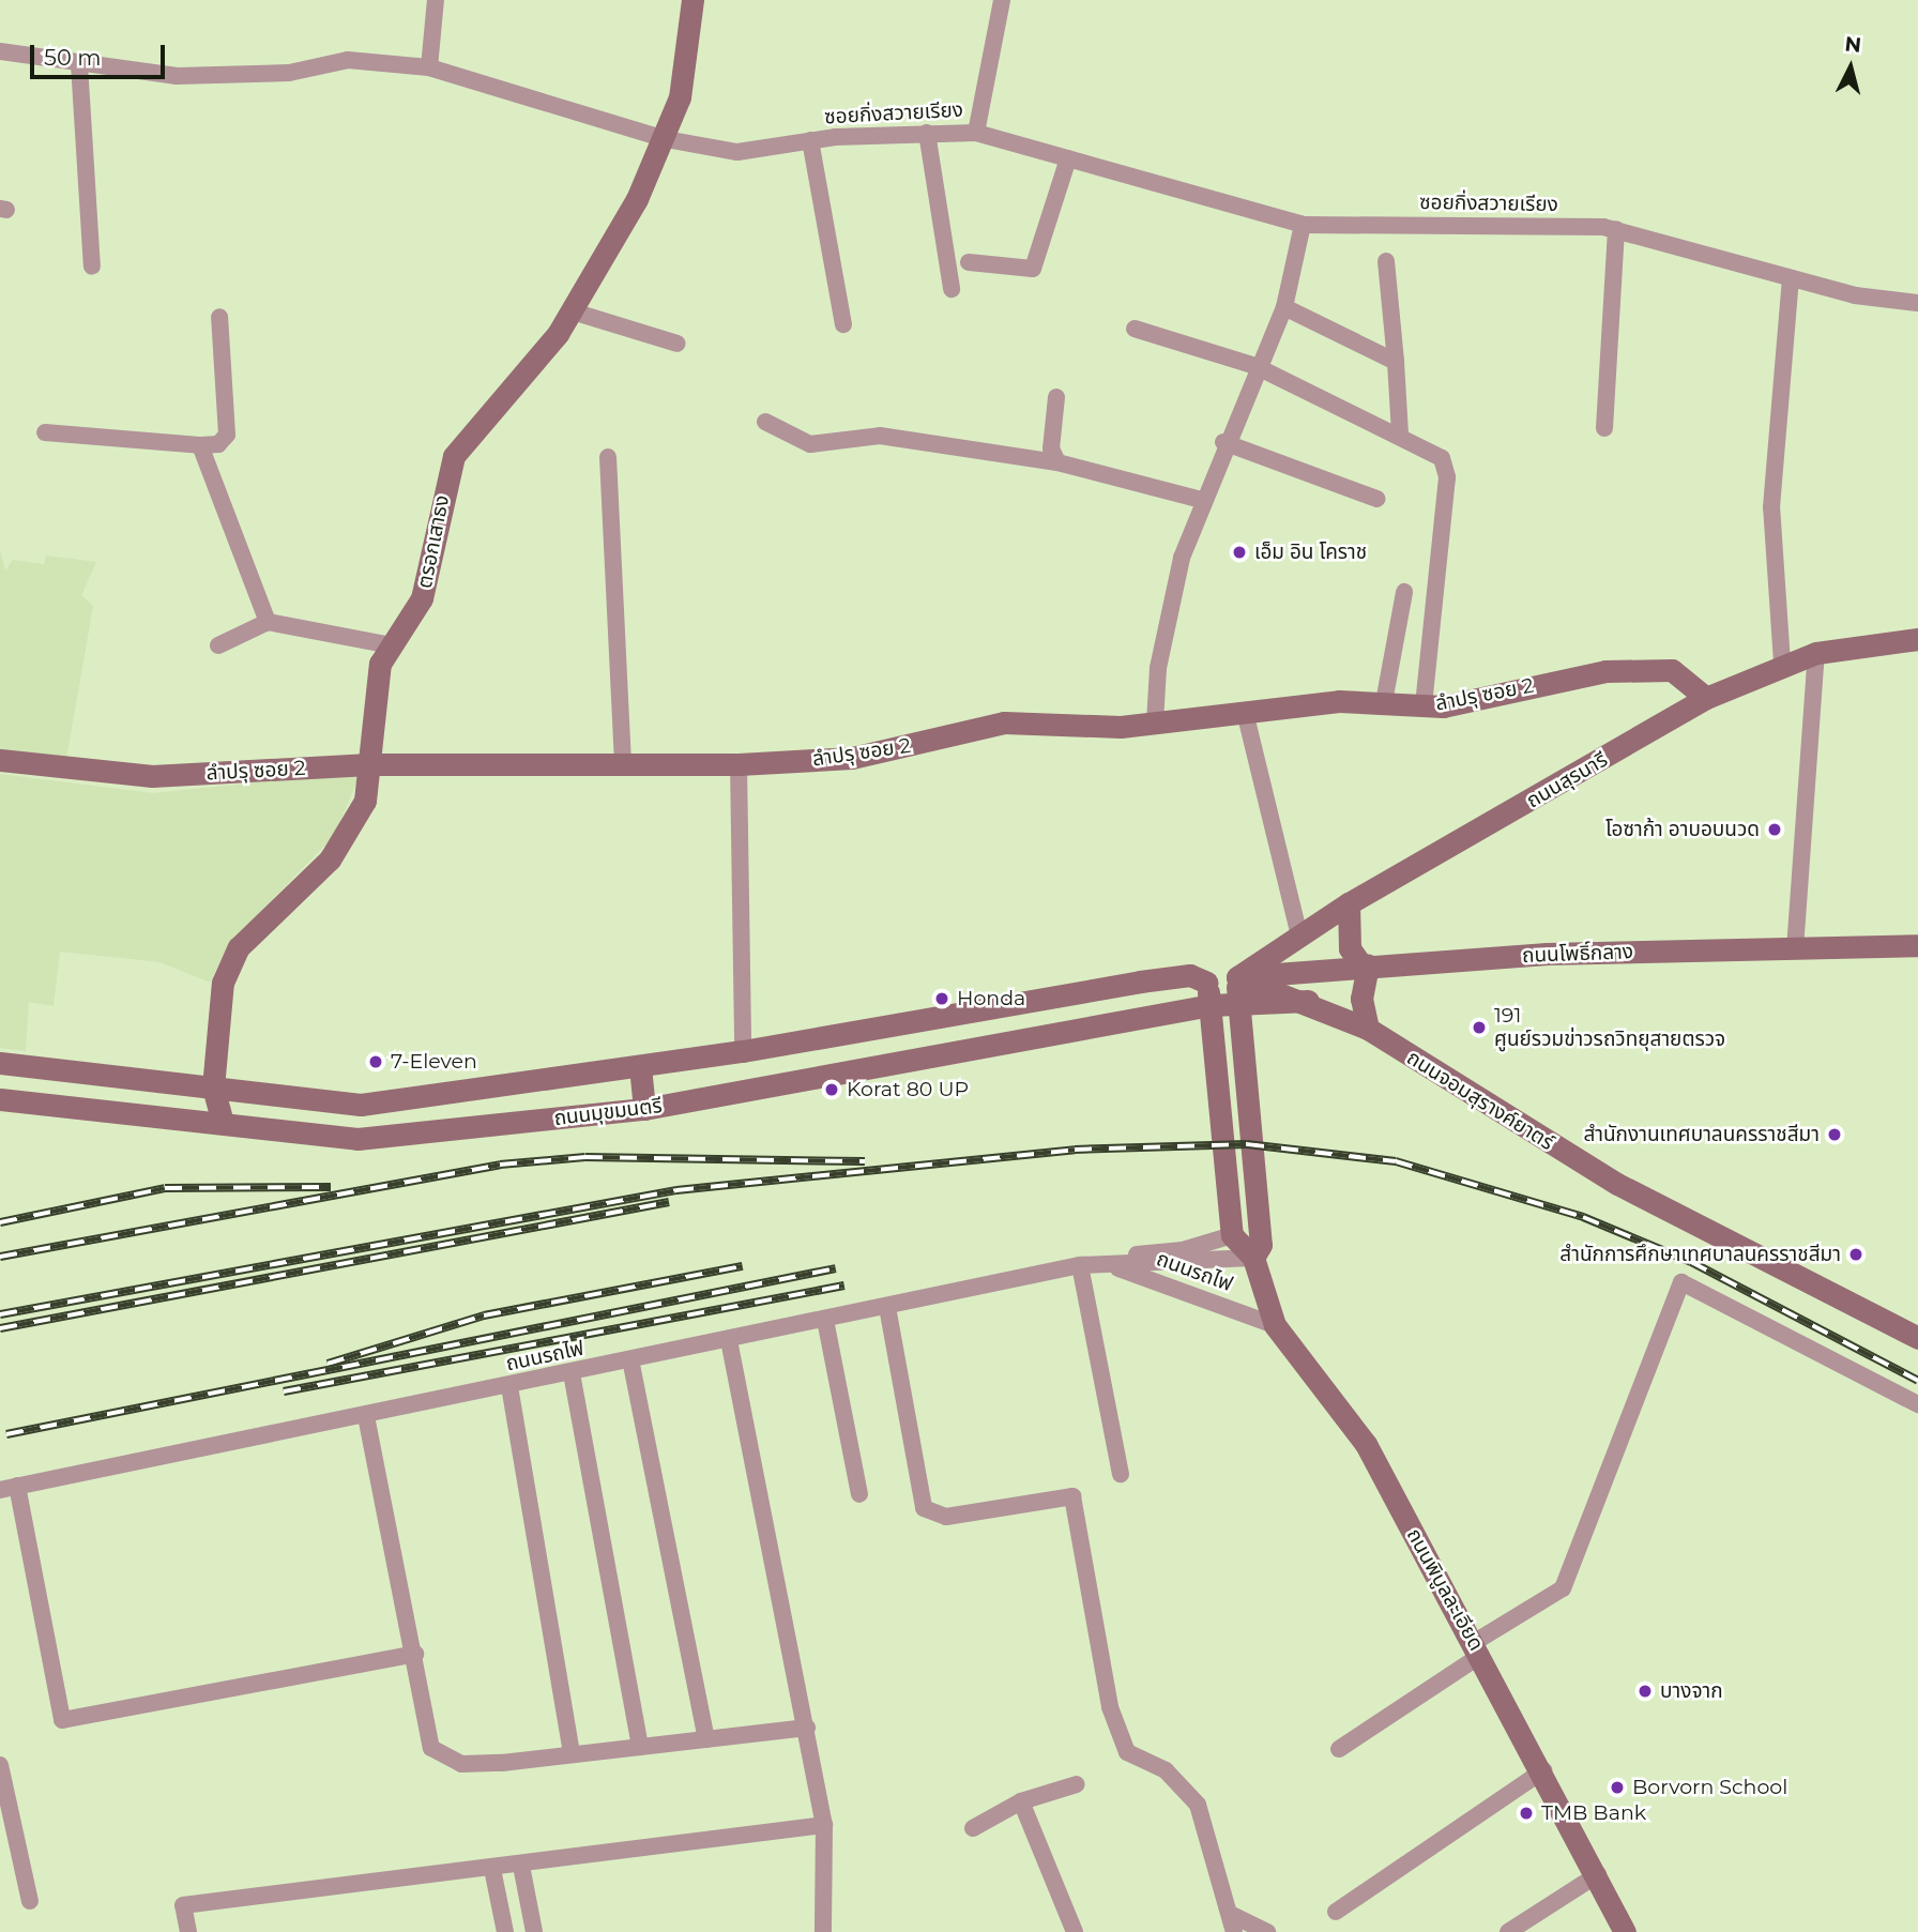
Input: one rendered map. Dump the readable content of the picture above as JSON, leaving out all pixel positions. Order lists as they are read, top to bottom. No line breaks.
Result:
{"streets":{"main road":["ตรอกเสาธง","ลำปรุ ซอย 2","ถนนสุรนารี","ถนนโพธิ์กลาง","ถนนจอมสุรางค์ยาตร์","ถนนมุขมนตรี","ถนนพิบูลละเอียด"],"street":["ซอยกิ่งสวายเรียง","ถนนรถไฟ"]},"crossings":[["ซอยกิ่งสวายเรียง","ตรอกเสาธง"],["ตรอกเสาธง","ลำปรุ ซอย 2"],["ตรอกเสาธง","ถนนมุขมนตรี"],["ลำปรุ ซอย 2","ถนนสุรนารี"],["ถนนสุรนารี","ถนนโพธิ์กลาง"],["ถนนสุรนารี","ถนนจอมสุรางค์ยาตร์"],["ถนนสุรนารี","ถนนพิบูลละเอียด"],["ถนนโพธิ์กลาง","ถนนจอมสุรางค์ยาตร์"],["ถนนโพธิ์กลาง","ถนนมุขมนตรี"],["ถนนโพธิ์กลาง","ถนนพิบูลละเอียด"],["ถนนจอมสุรางค์ยาตร์","ถนนมุขมนตรี"],["ถนนจอมสุรางค์ยาตร์","ถนนพิบูลละเอียด"],["ถนนมุขมนตรี","ถนนพิบูลละเอียด"],["ถนนรถไฟ","ถนนพิบูลละเอียด"]],"places":["เอ็ม อิน โคราช","โอซาก้า อาบอบนวด","Honda","191 ศูนย์รวมข่าวรถวิทยุสายตรวจ","7-Eleven","Korat 80 UP","สำนักงานเทศบาลนครราชสีมา","สำนักการศึกษาเทศบาลนครราชสีมา","บางจาก","Borvorn School","TMB Bank"],"scale_bar":"50 m","north":"top"}
